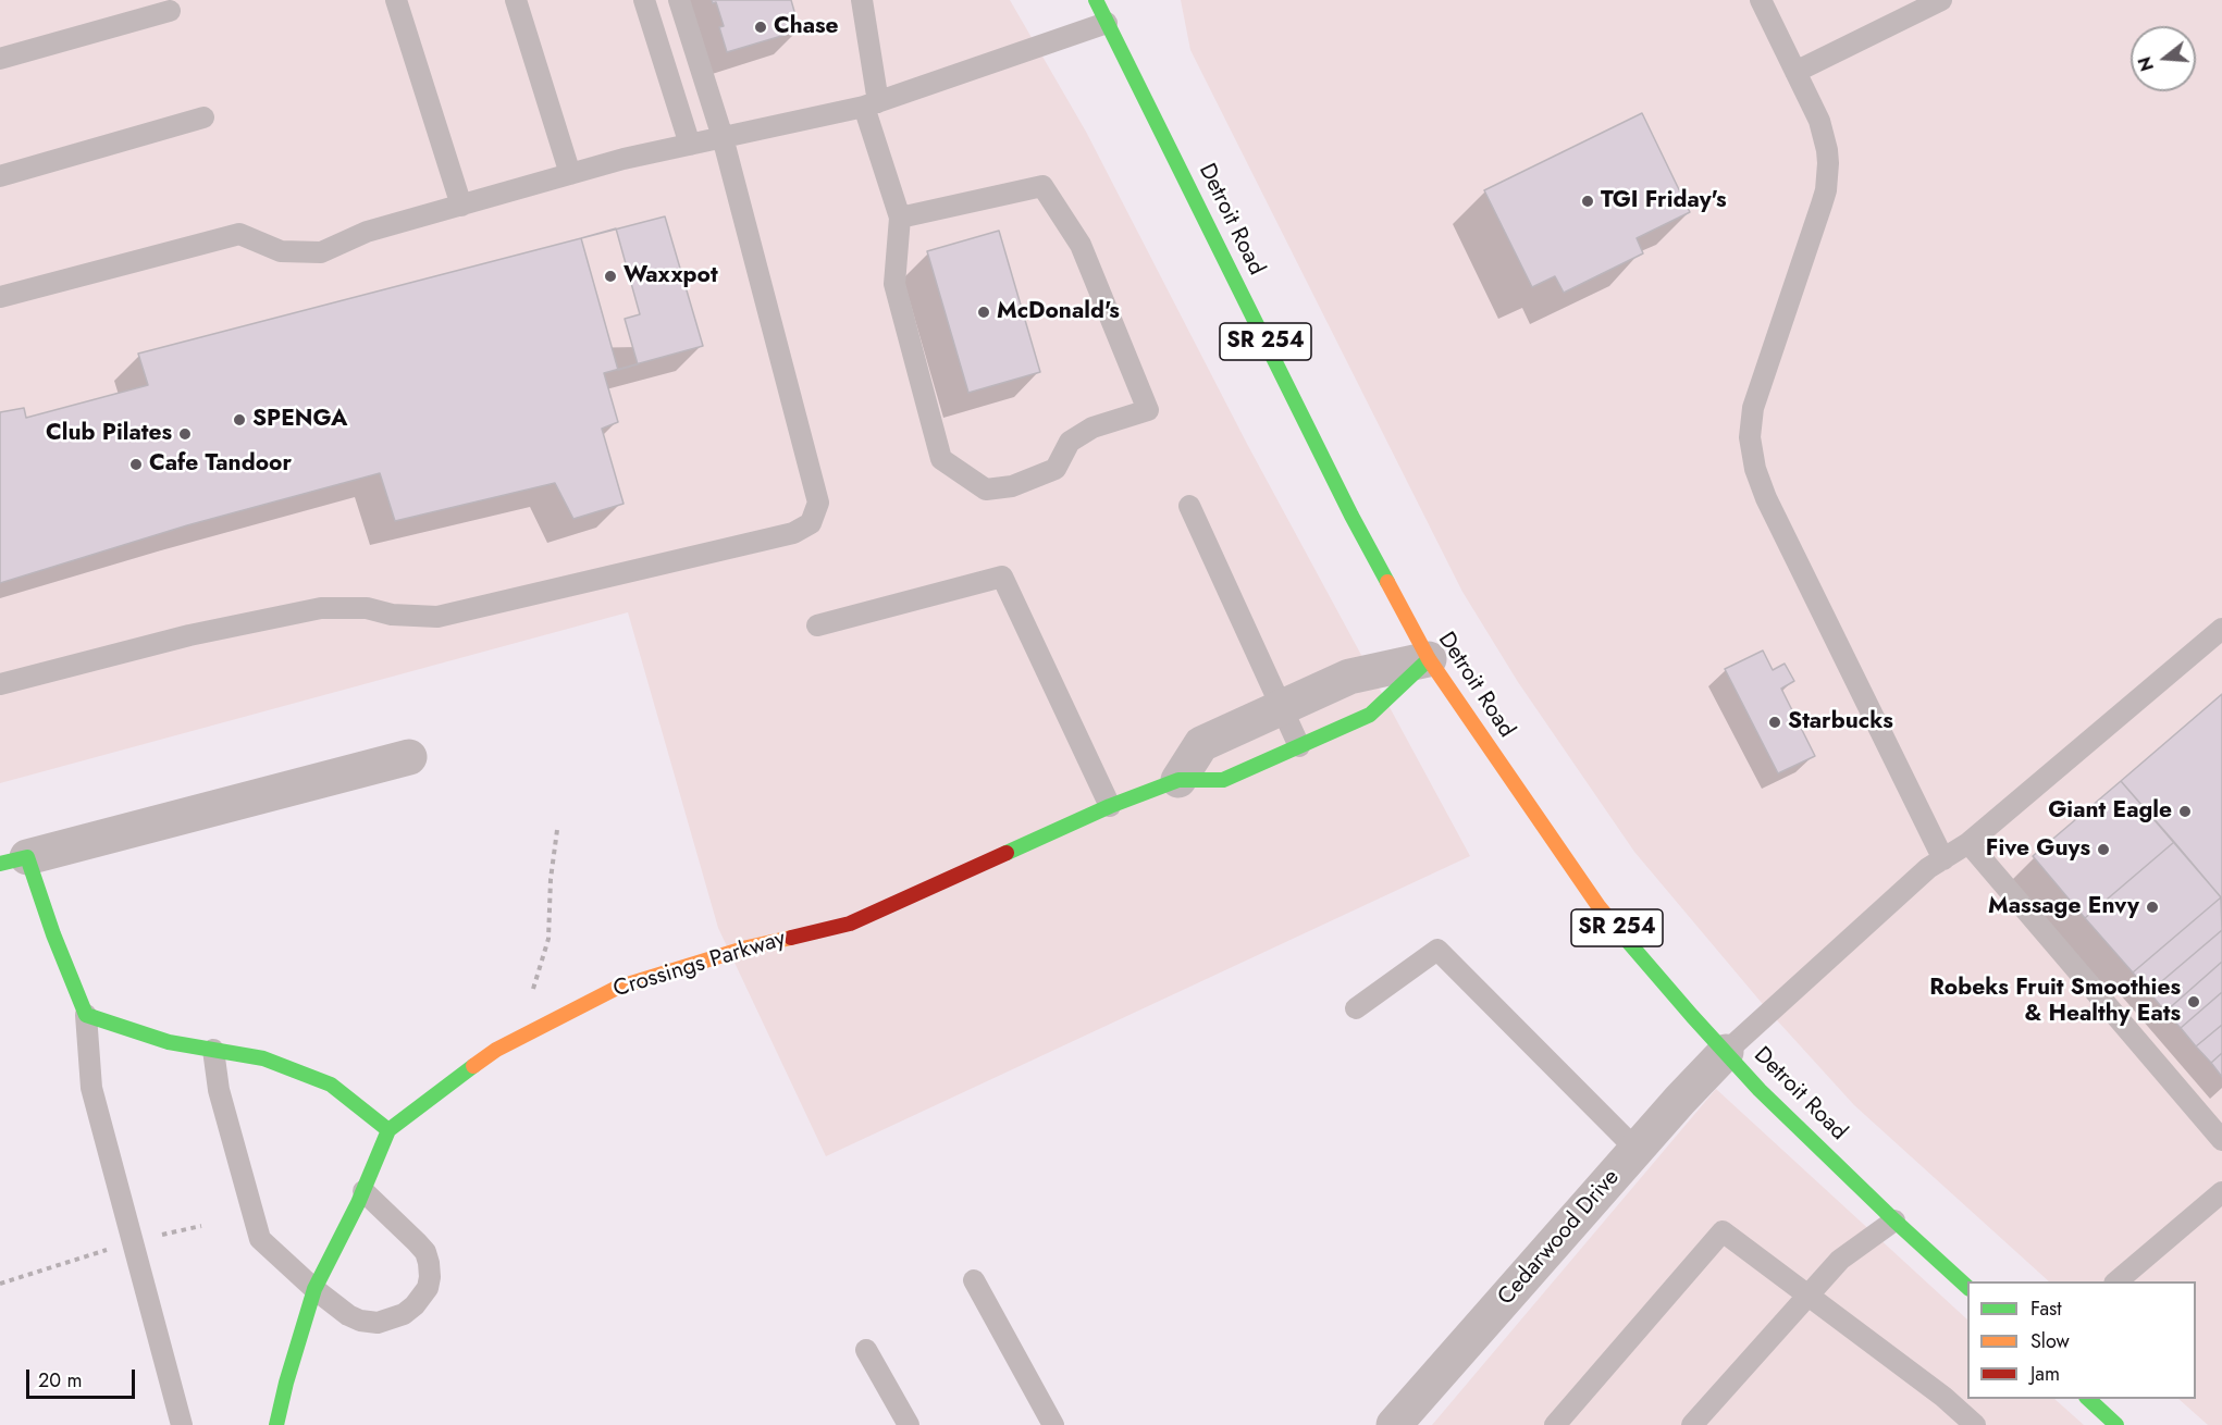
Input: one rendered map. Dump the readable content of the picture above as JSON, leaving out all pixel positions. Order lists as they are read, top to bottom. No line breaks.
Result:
{"streets":{"street":["Detroit Road","SR 254","Crossings Parkway","Cedarwood Drive"]},"crossings":[["Detroit Road","Crossings Parkway"],["Detroit Road","Cedarwood Drive"]],"places":["Chase","TGI Friday's","Waxxpot","McDonald's","SPENGA","Club Pilates","Cafe Tandoor","Starbucks","Giant Eagle","Five Guys","Massage Envy","Robeks Fruit Smoothies & Healthy Eats"],"legend":["Fast","Slow","Jam"],"scale_bar":"20 m","north":"left"}
